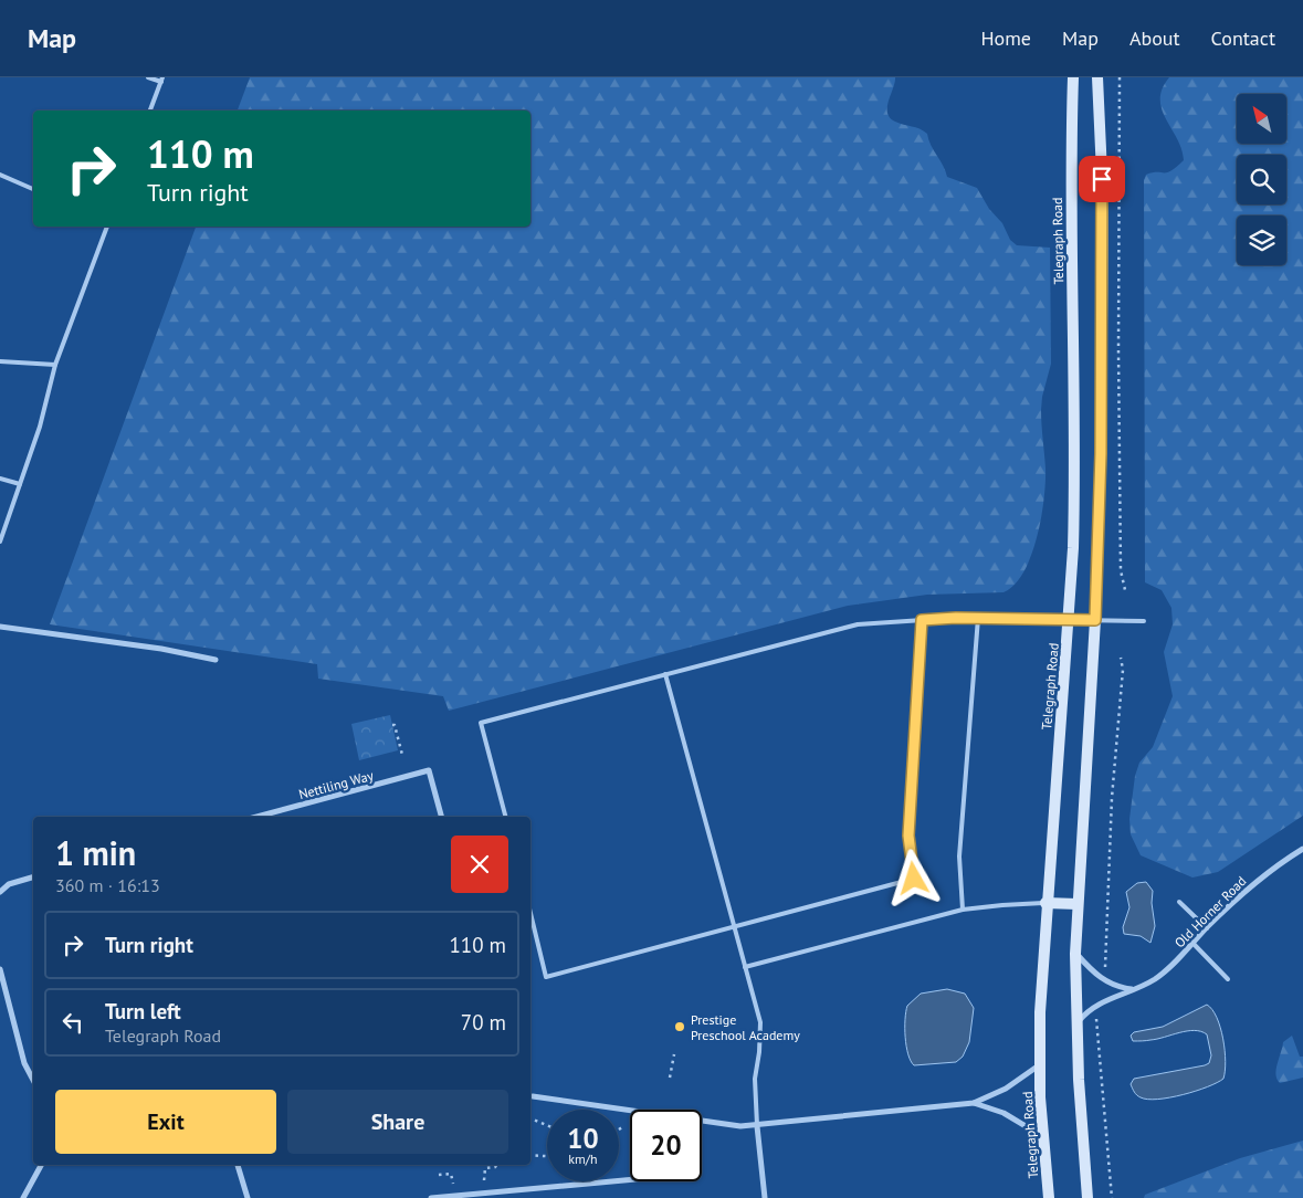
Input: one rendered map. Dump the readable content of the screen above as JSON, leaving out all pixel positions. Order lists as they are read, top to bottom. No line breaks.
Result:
{"streets":{"main road":["Telegraph Road"],"street":["Nettiling Way","Old Horner Road"]},"places":["Prestige Preschool Academy"],"north":"top left","page":{"header":"Map","nav":["Home","Map","About","Contact"],"turn":["110 m","Turn right"],"heading":["1 min","360 m · 16:13"],"list":[{"name":"Turn right","value":"110 m"},{"name":"Turn left","note":"Telegraph Road","value":"70 m"}],"buttons":["Exit","Share"],"speed":"10 km/h","limit":"20"}}
